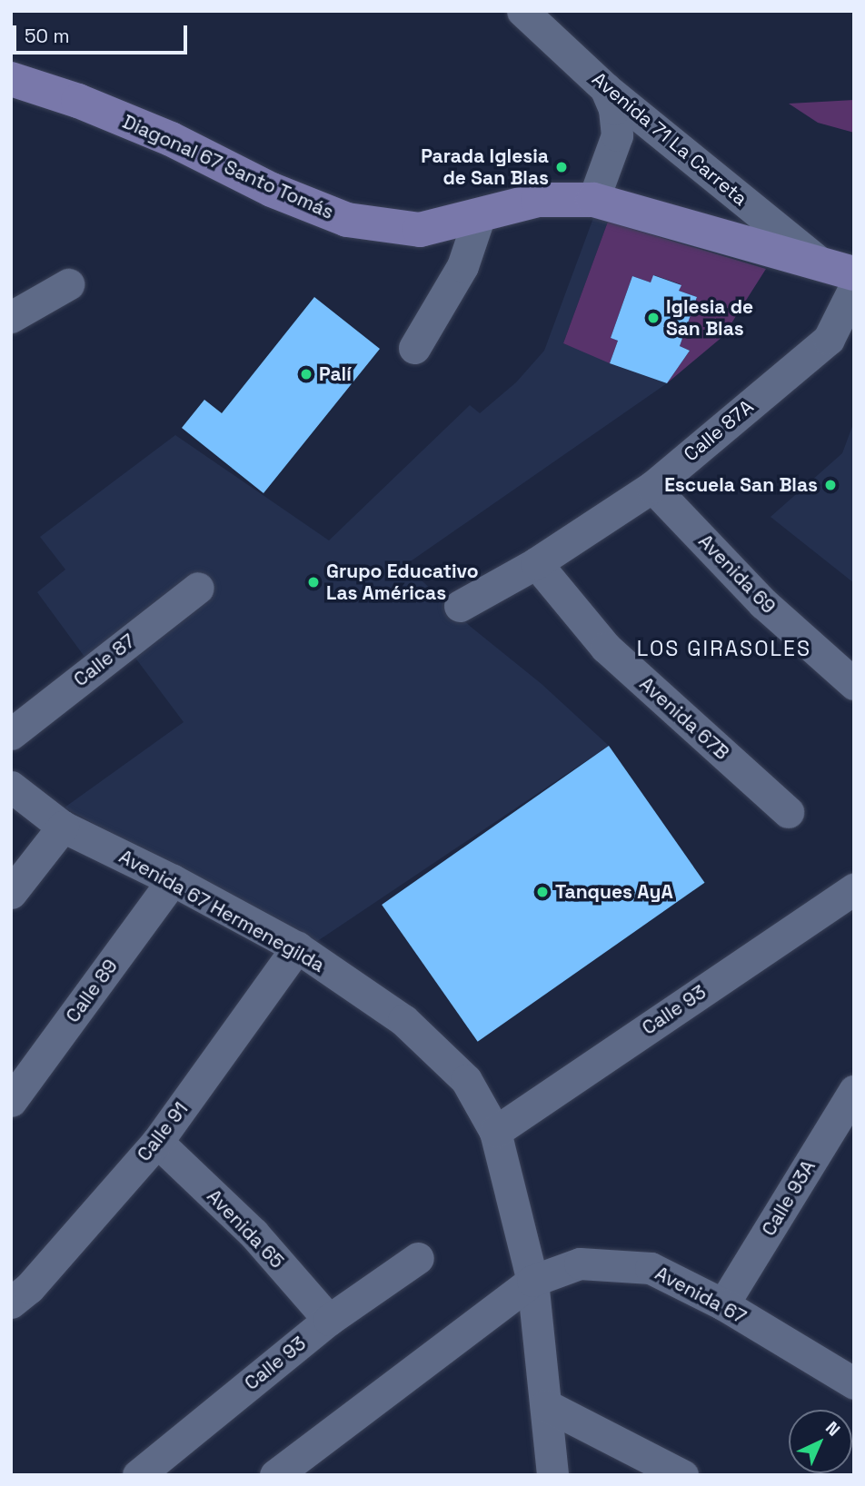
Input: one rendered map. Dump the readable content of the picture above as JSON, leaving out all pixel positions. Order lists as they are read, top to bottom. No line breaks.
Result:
{"streets":{"main road":["Diagonal 67 Santo Tomás"],"street":["Avenida 71 La Carreta","Calle 87A","Avenida 69","Calle 87","Avenida 67B","Avenida 67 Hermenegilda","Calle 89","Calle 93","Calle 91","Calle 93A","Avenida 65","Avenida 67"]},"crossings":[["Avenida 71 La Carreta","Diagonal 67 Santo Tomás"],["Calle 87A","Avenida 69"],["Calle 87A","Avenida 67B"],["Avenida 67 Hermenegilda","Calle 89"],["Avenida 67 Hermenegilda","Calle 93"],["Avenida 67 Hermenegilda","Calle 91"],["Avenida 67 Hermenegilda","Avenida 67"],["Calle 93","Avenida 65"],["Calle 91","Avenida 65"],["Calle 93A","Avenida 67"]],"districts":["LOS GIRASOLES"],"places":["Parada Iglesia de San Blas","Iglesia de San Blas","Palí","Escuela San Blas","Grupo Educativo Las Américas","Tanques AyA"],"scale_bar":"50 m","north":"top right"}
